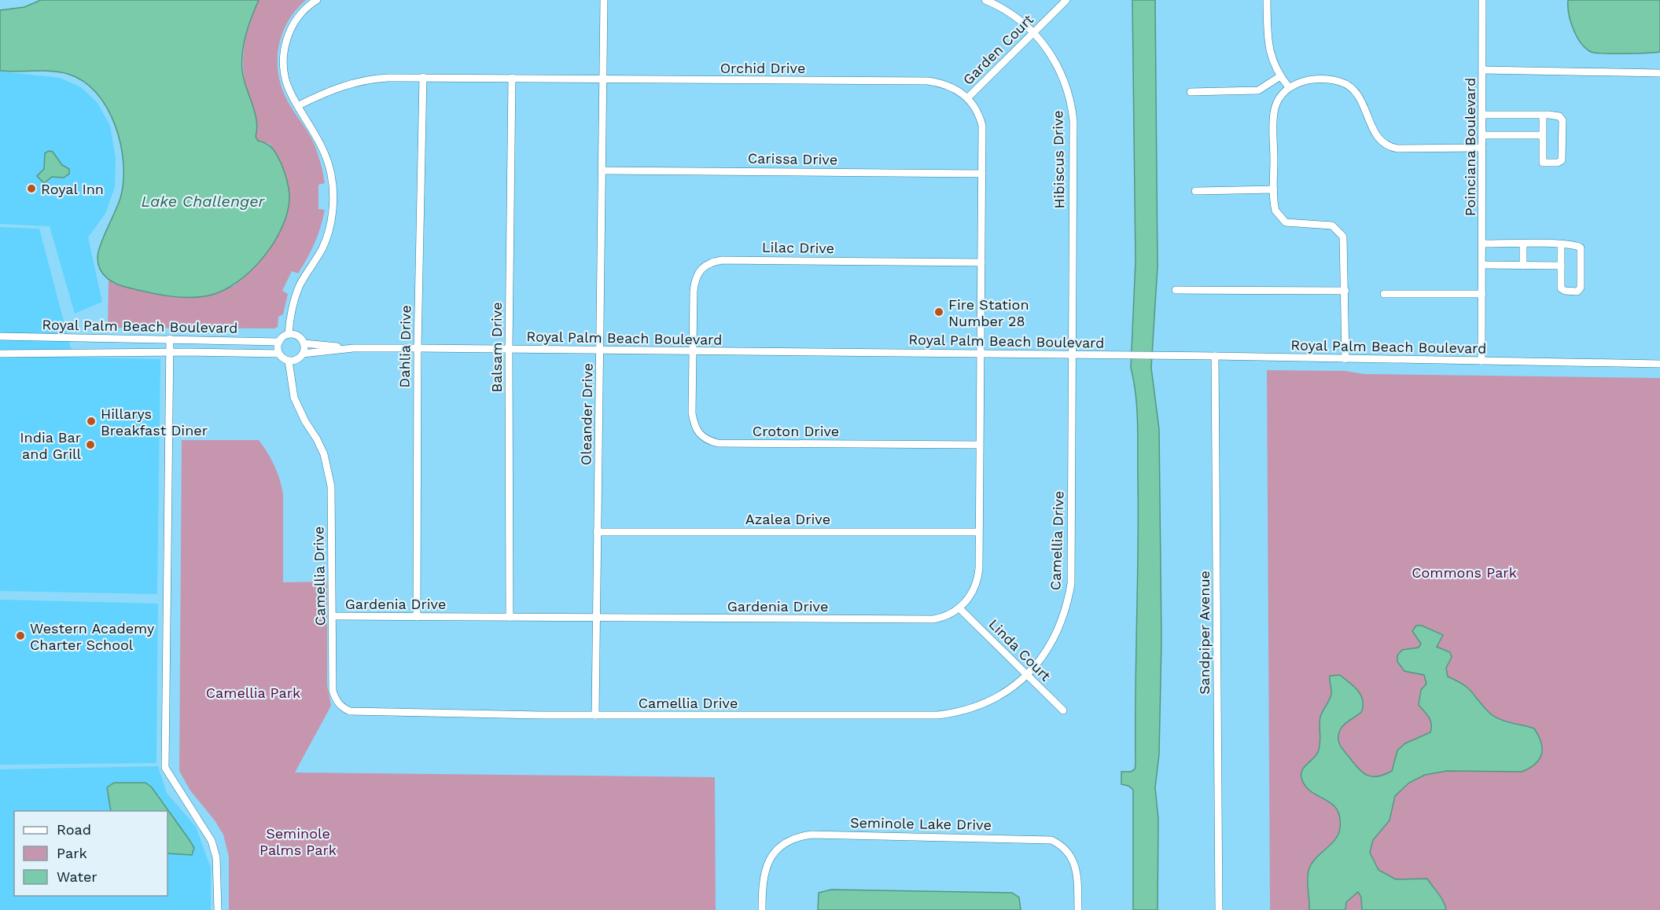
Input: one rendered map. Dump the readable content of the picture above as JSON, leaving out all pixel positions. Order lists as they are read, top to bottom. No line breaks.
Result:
{"streets":{"street":["Garden Court","Orchid Drive","Poinciana Boulevard","Carissa Drive","Hibiscus Drive","Lilac Drive","Royal Palm Beach Boulevard","Dahlia Drive","Balsam Drive","Oleander Drive","Croton Drive","Azalea Drive","Camellia Drive","Gardenia Drive","Sandpiper Avenue","Linda Court","Seminole Lake Drive"]},"crossings":[["Garden Court","Orchid Drive"],["Garden Court","Hibiscus Drive"],["Orchid Drive","Carissa Drive"],["Orchid Drive","Lilac Drive"],["Orchid Drive","Royal Palm Beach Boulevard"],["Orchid Drive","Dahlia Drive"],["Orchid Drive","Balsam Drive"],["Orchid Drive","Oleander Drive"],["Orchid Drive","Gardenia Drive"],["Poinciana Boulevard","Royal Palm Beach Boulevard"],["Carissa Drive","Oleander Drive"],["Hibiscus Drive","Royal Palm Beach Boulevard"],["Hibiscus Drive","Camellia Drive"],["Lilac Drive","Royal Palm Beach Boulevard"],["Lilac Drive","Croton Drive"],["Royal Palm Beach Boulevard","Dahlia Drive"],["Royal Palm Beach Boulevard","Balsam Drive"],["Royal Palm Beach Boulevard","Oleander Drive"],["Royal Palm Beach Boulevard","Croton Drive"],["Royal Palm Beach Boulevard","Camellia Drive"],["Royal Palm Beach Boulevard","Gardenia Drive"],["Royal Palm Beach Boulevard","Sandpiper Avenue"],["Dahlia Drive","Gardenia Drive"],["Balsam Drive","Gardenia Drive"],["Oleander Drive","Azalea Drive"],["Oleander Drive","Camellia Drive"],["Oleander Drive","Gardenia Drive"],["Croton Drive","Gardenia Drive"],["Azalea Drive","Gardenia Drive"],["Camellia Drive","Gardenia Drive"],["Camellia Drive","Linda Court"],["Gardenia Drive","Linda Court"]],"water":["Lake Challenger"],"parks":["Commons Park","Camellia Park","Seminole Palms Park"],"places":["Royal Inn","Fire Station Number 28","Hillarys Breakfast Diner","India Bar and Grill","Western Academy Charter School"],"legend":["Road","Park","Water"]}
